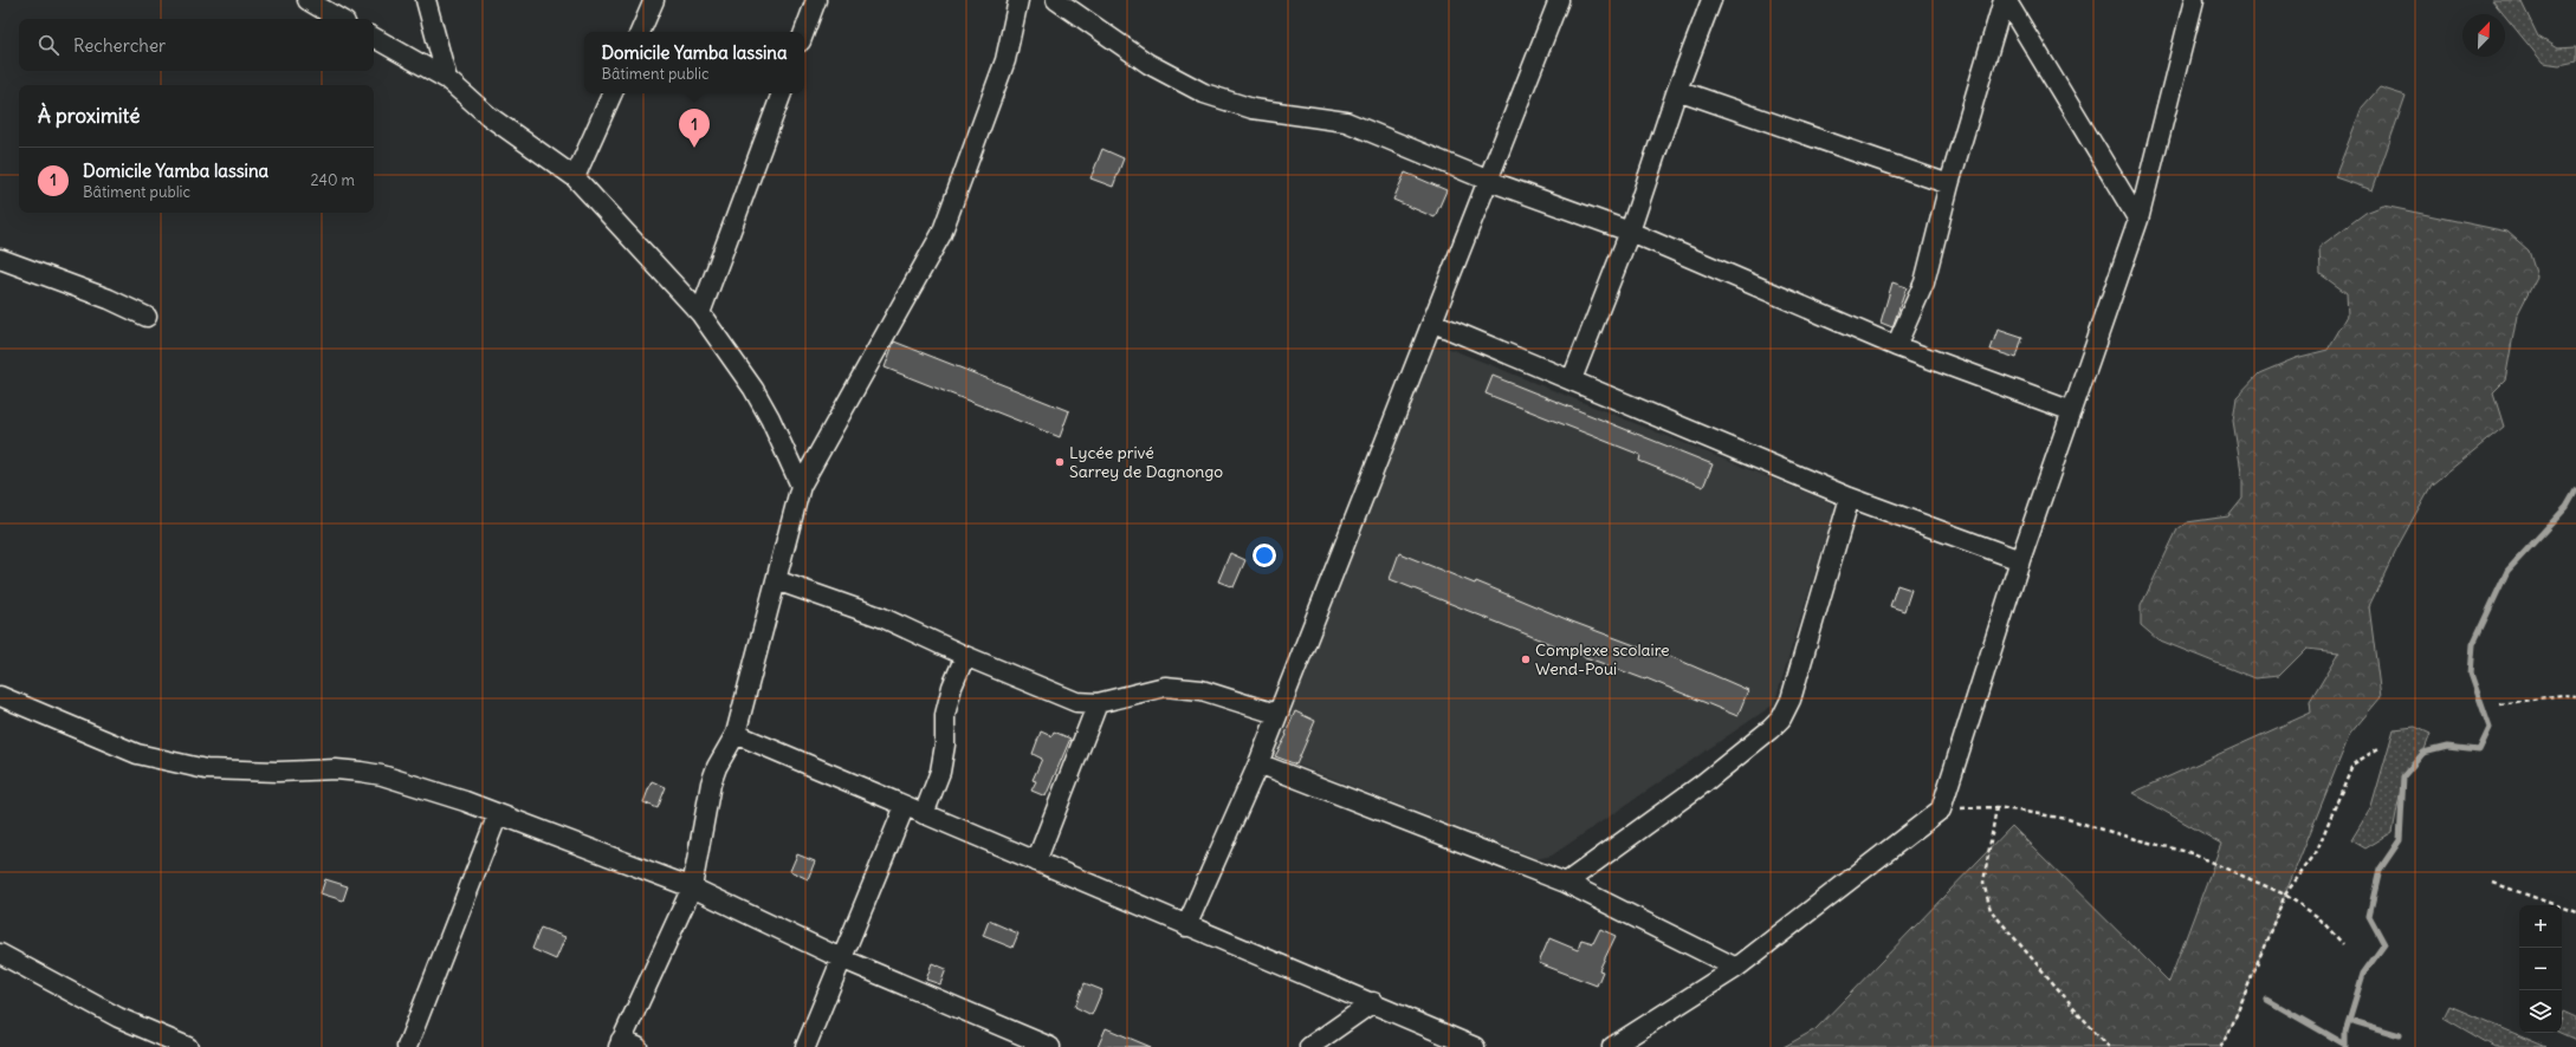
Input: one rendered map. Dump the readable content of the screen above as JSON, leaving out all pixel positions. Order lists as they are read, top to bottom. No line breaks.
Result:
{"places":["Lycée privé Sarrey de Dagnongo","Complexe scolaire Wend-Poui"],"north":"top right","page":{"search":"Rechercher","popup":["Domicile Yamba lassina","Bâtiment public"],"heading":"À proximité","pins":"1","list":[{"mark":"1","name":"Domicile Yamba lassina","note":"Bâtiment public","value":"240 m"}],"map_buttons":["+","−"]}}
